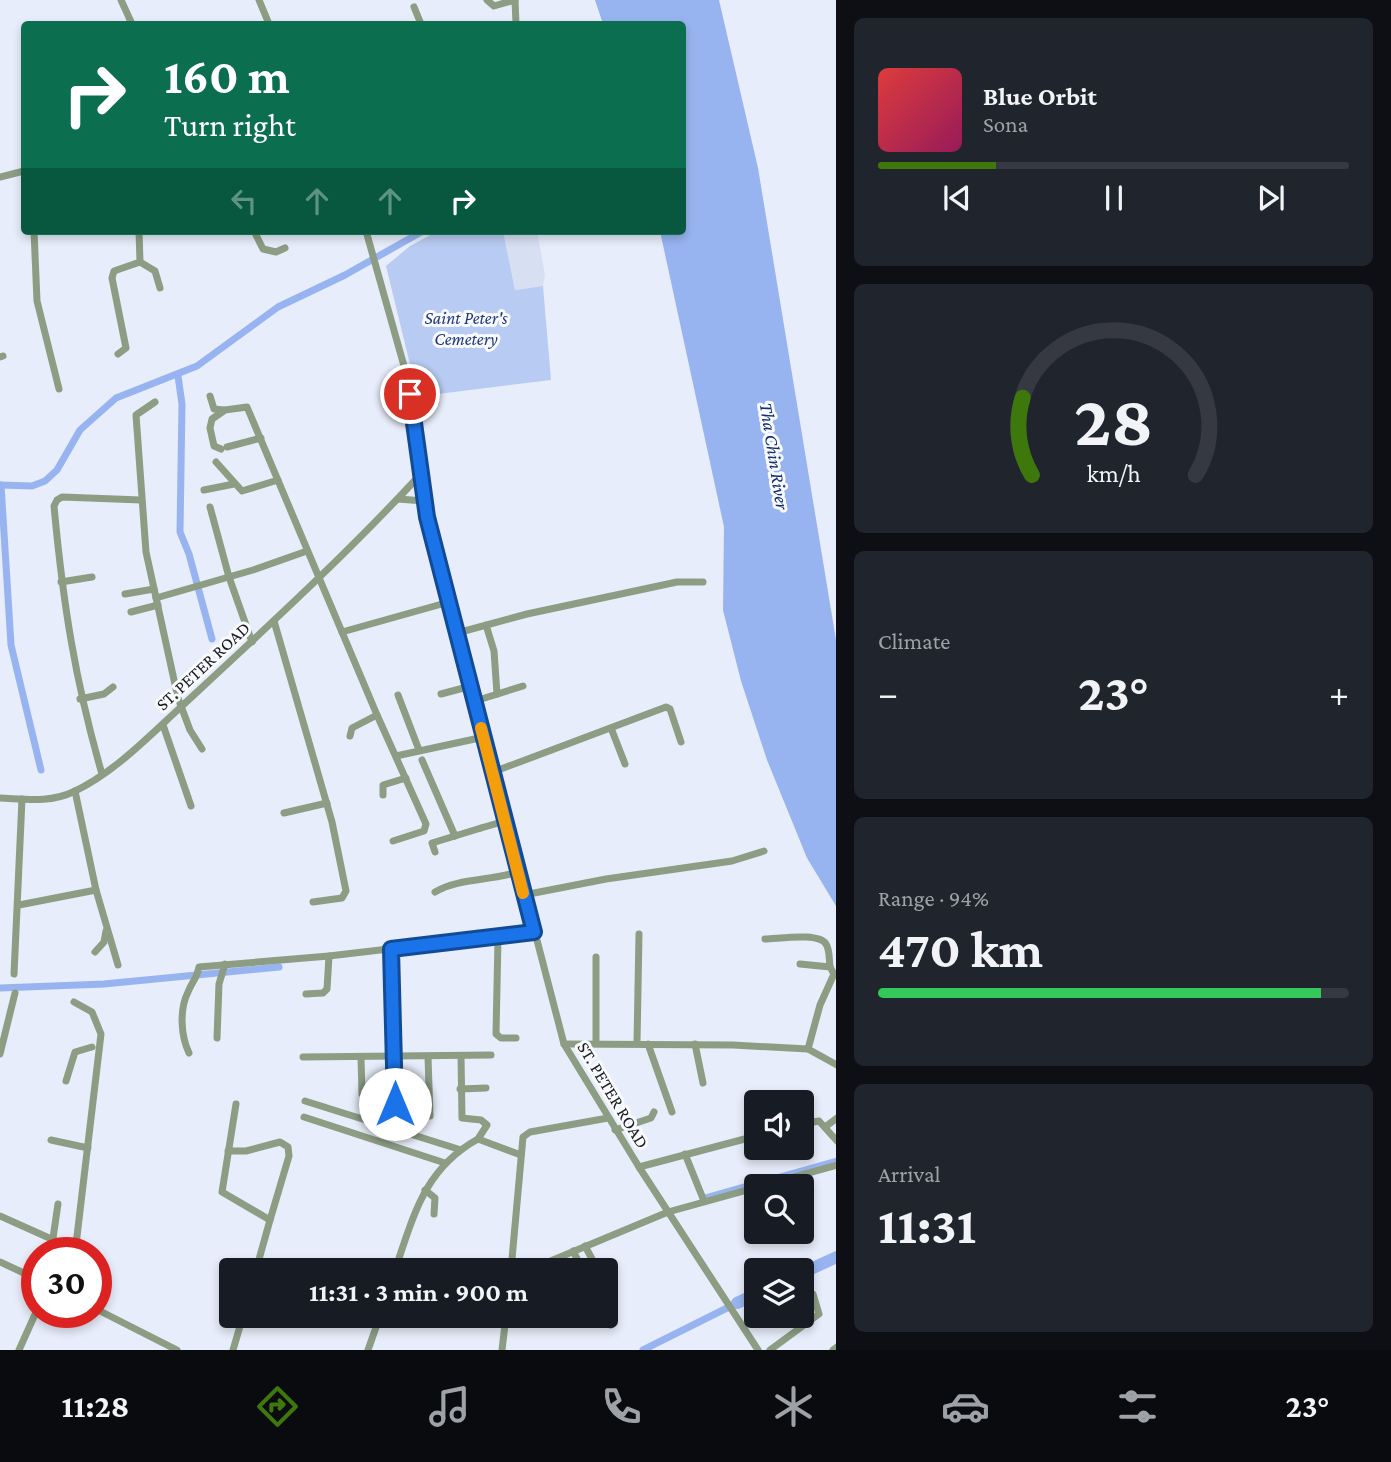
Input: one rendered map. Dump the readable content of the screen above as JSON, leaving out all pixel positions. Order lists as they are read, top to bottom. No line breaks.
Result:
{"streets":{"street":["ST. PETER ROAD"]},"water":["Tha Chin River"],"parks":["Saint Peter's Cemetery"],"page":{"turn":["160 m","Turn right"],"song":["Blue Orbit","Sona"],"tile":["Climate",["Range · 94%","470 km"],["Arrival","11:31"]],"heat":["−","23°","+"],"limit":"30","trip":"11:31 · 3 min · 900 m","tabs":["11:28","23°"],"gauge":["28","km/h"]}}
